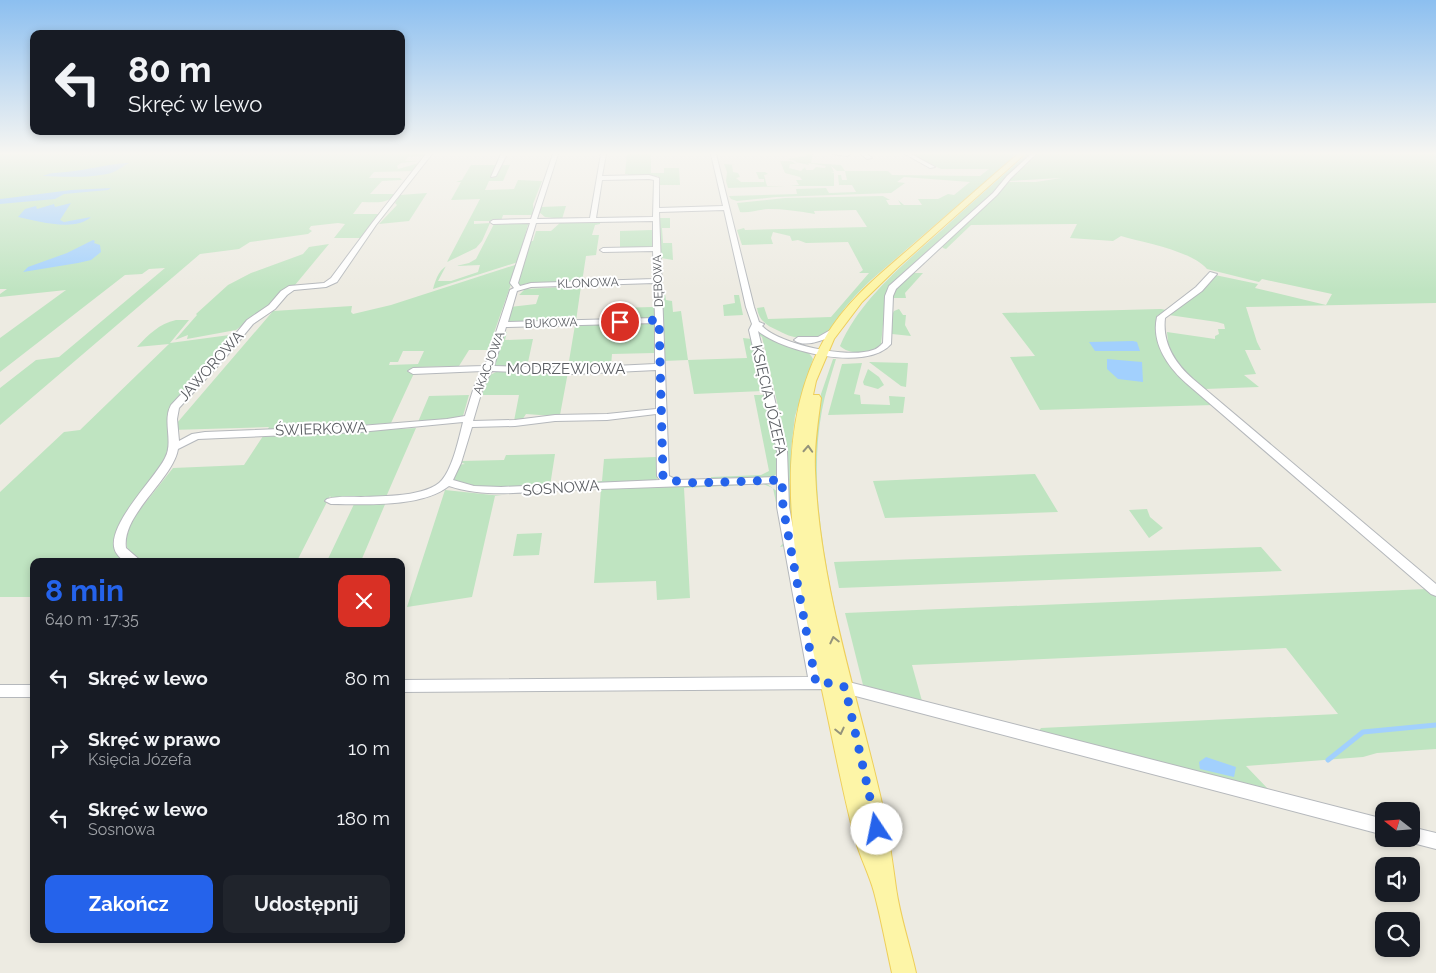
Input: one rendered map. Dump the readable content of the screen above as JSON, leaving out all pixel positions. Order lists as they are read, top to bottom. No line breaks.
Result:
{"streets":{"street":["DĘBOWA","KLONOWA","BUKOWA","AKACJOWA","JAWOROWA","MODRZEWIOWA","KSIĘCIA JÓZEFA","ŚWIERKOWA","SOSNOWA"]},"crossings":[["DĘBOWA","KLONOWA"],["DĘBOWA","BUKOWA"],["DĘBOWA","MODRZEWIOWA"],["DĘBOWA","ŚWIERKOWA"],["DĘBOWA","SOSNOWA"],["KLONOWA","AKACJOWA"],["BUKOWA","AKACJOWA"],["AKACJOWA","MODRZEWIOWA"],["AKACJOWA","ŚWIERKOWA"],["AKACJOWA","SOSNOWA"],["JAWOROWA","ŚWIERKOWA"],["KSIĘCIA JÓZEFA","SOSNOWA"]],"north":"left","page":{"turn":["80 m","Skręć w lewo"],"heading":["8 min","640 m · 17:35"],"list":[{"name":"Skręć w lewo","value":"80 m"},{"name":"Skręć w prawo","note":"Księcia Józefa","value":"10 m"},{"name":"Skręć w lewo","note":"Sosnowa","value":"180 m"}],"buttons":["Zakończ","Udostępnij"]}}
